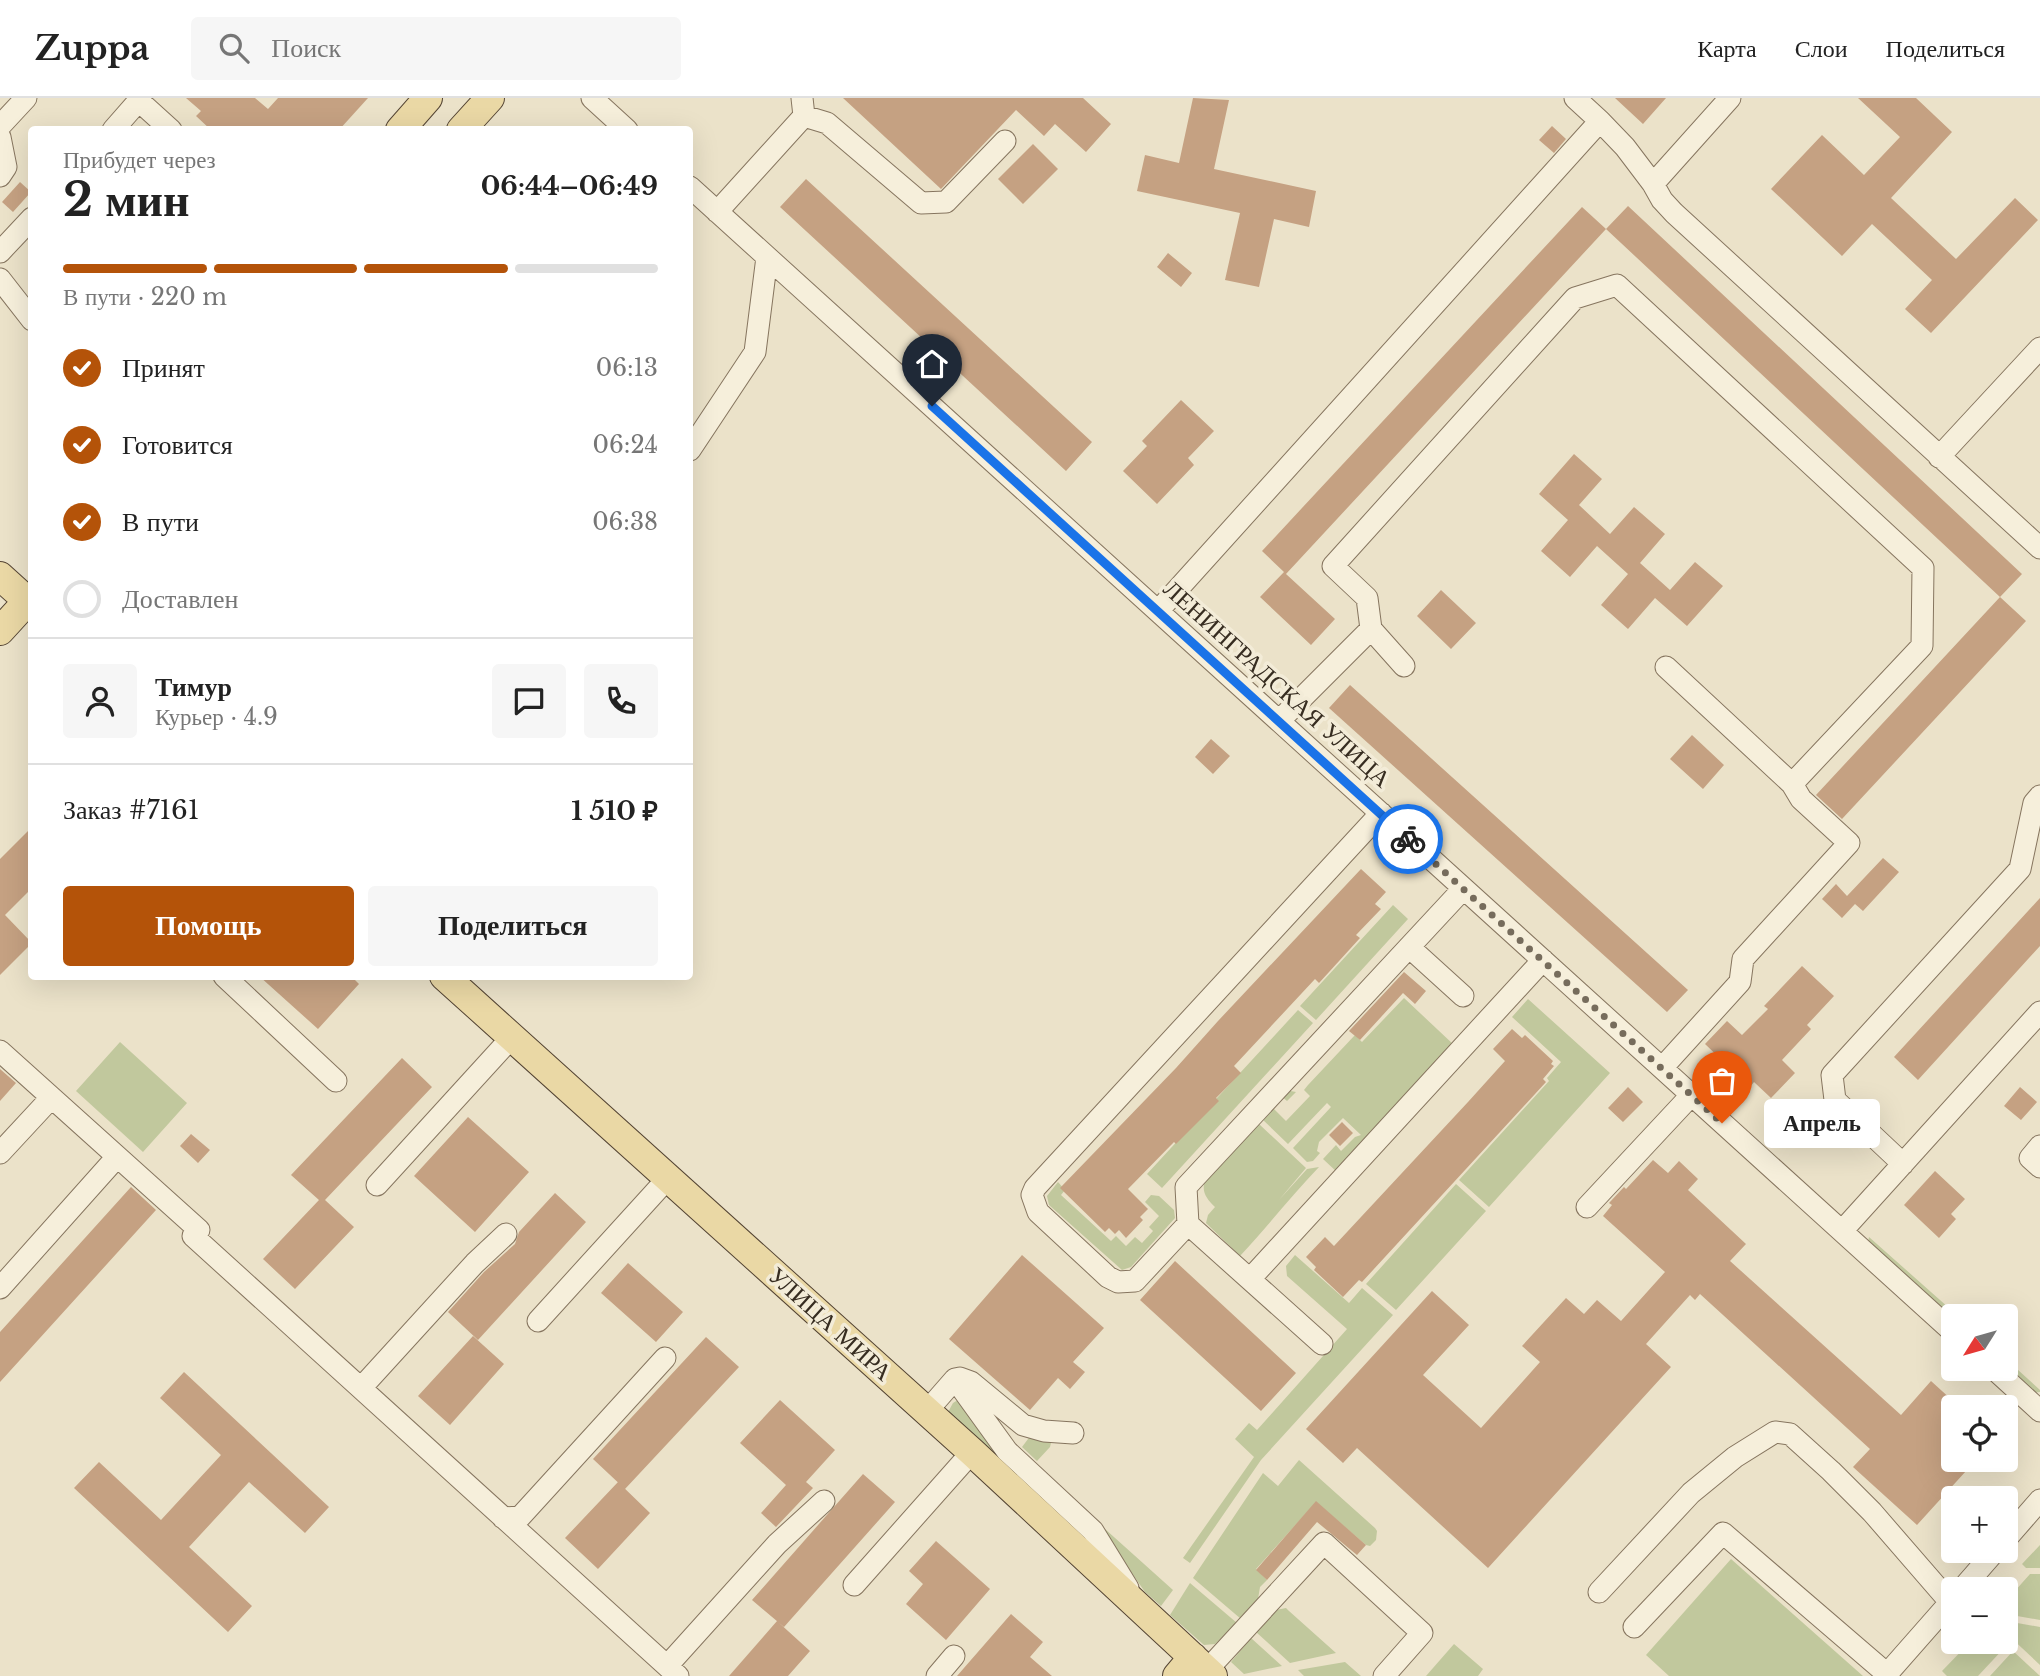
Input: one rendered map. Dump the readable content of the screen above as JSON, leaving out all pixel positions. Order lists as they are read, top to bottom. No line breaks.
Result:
{"streets":{"main road":["УЛИЦА МИРА"],"street":["ЛЕНИНГРАДСКАЯ УЛИЦА"]},"places":["Апрель"],"north":"bottom left","page":{"header":"Zuppa","search":"Поиск","nav":["Карта","Слои","Поделиться"],"heading":["2 мин","Прибудет через","06:44–06:49"],"panel":["Тимур","Курьер · 4.9","Заказ #7161","1 510 ₽"],"bar":"В пути · 220 m","list":[["Принят","06:13"],["Готовится","06:24"],["В пути","06:38"],"Доставлен"],"buttons":["Помощь","Поделиться"],"bubble":"Апрель","map_buttons":["+","−"]}}
